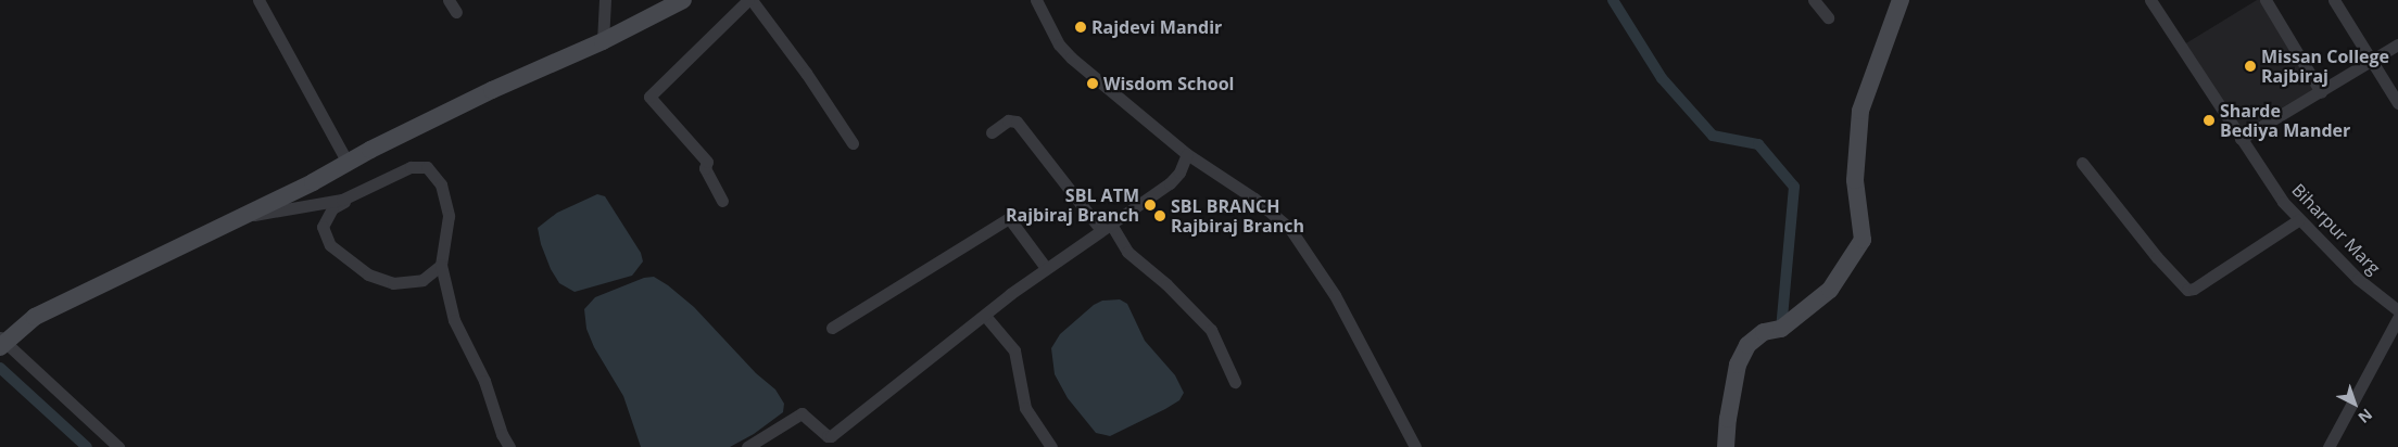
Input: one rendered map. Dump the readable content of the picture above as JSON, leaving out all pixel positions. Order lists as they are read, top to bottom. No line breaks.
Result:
{"streets":{"street":["Biharpur Marg"]},"places":["Rajdevi Mandir","Missan College Rajbiraj","Wisdom School","Sharde Bediya Mander","SBL ATM Rajbiraj Branch","SBL BRANCH Rajbiraj Branch"],"north":"bottom right"}
